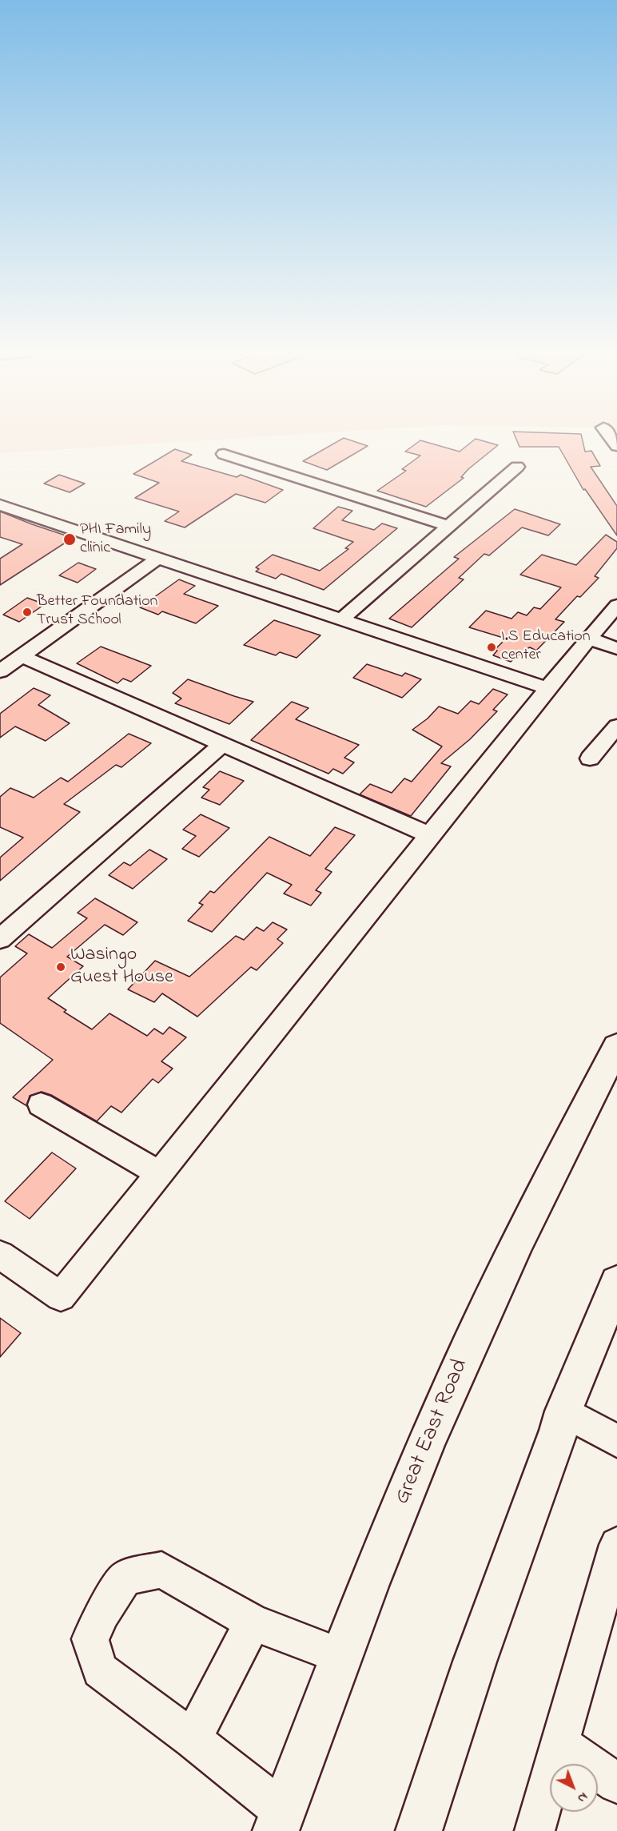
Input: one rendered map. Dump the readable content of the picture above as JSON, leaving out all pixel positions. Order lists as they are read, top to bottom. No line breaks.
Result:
{"streets":{"main road":["Great East Road"]},"places":["PHI Family clinic","Better Foundation Trust School","I.S Education center","Wasingo Guest House"],"north":"bottom right"}
